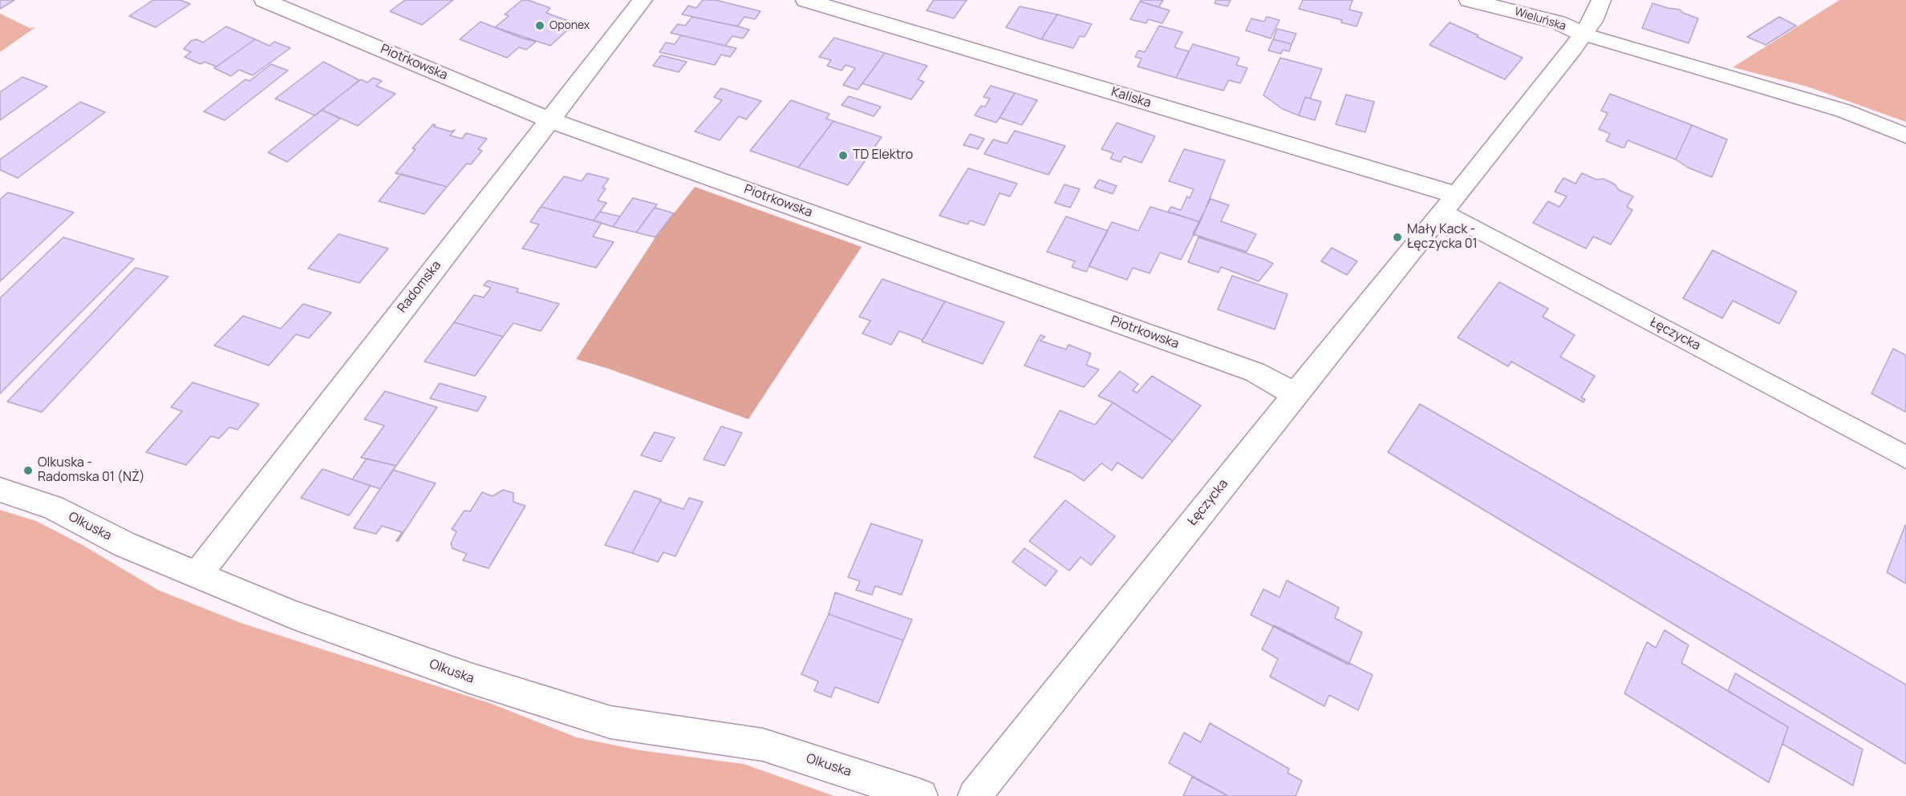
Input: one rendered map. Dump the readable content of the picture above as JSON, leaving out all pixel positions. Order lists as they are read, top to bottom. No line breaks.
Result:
{"streets":{"street":["Wieluńska","Piotrkowska","Kaliska","Radomska","Łęczycka","Olkuska"]},"crossings":[["Wieluńska","Łęczycka"],["Piotrkowska","Radomska"],["Piotrkowska","Łęczycka"],["Kaliska","Łęczycka"],["Radomska","Olkuska"]],"places":["Oponex","TD Elektro","Mały Kack - Łęczycka 01","Olkuska - Radomska 01 (NŻ)"]}
